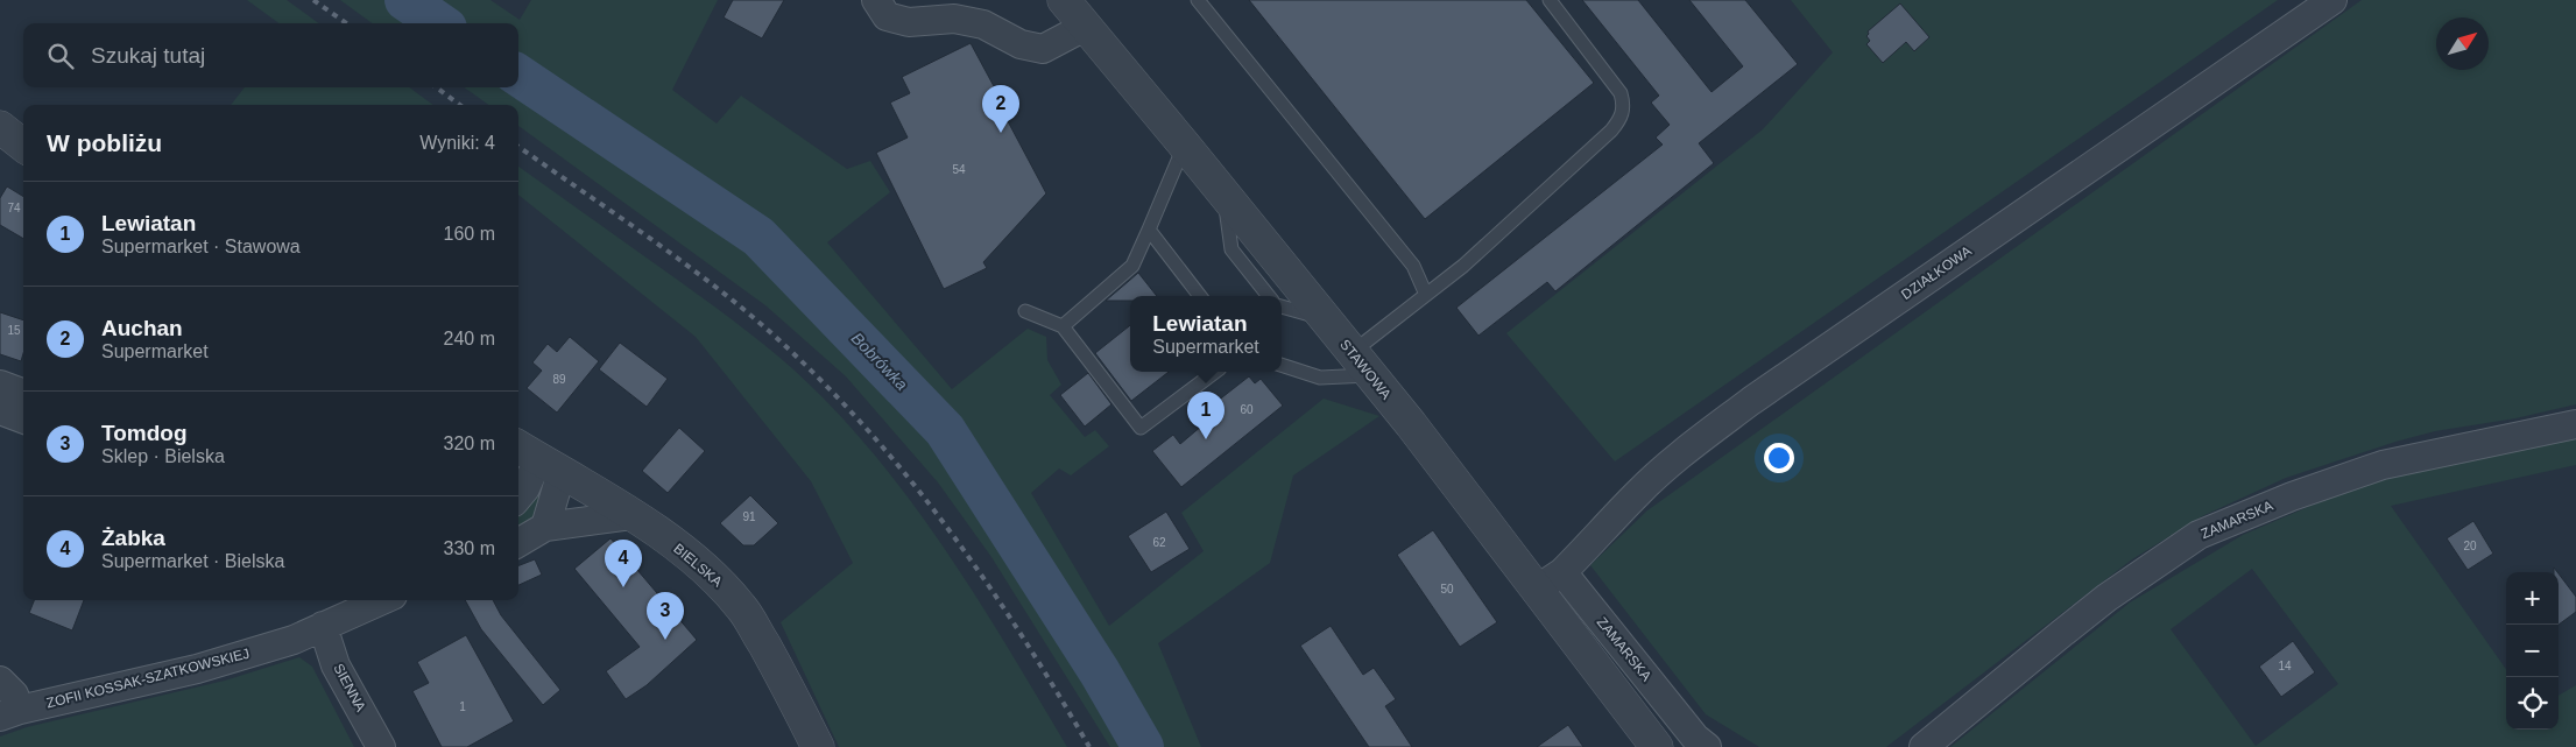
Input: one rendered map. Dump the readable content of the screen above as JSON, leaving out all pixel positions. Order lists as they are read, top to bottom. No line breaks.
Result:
{"streets":{"street":["DZIAŁKOWA","STAWOWA","ZAMARSKA","BIELSKA","ZOFII KOSSAK-SZATKOWSKIEJ","SIENNA"]},"crossings":[["DZIAŁKOWA","STAWOWA"],["DZIAŁKOWA","ZAMARSKA"],["STAWOWA","ZAMARSKA"],["ZOFII KOSSAK-SZATKOWSKIEJ","SIENNA"]],"water":["Bobrówka"],"house_numbers":["54","74","15","89","60","91","62","20","50","14","1"],"north":"top right","page":{"search":"Szukaj tutaj","pins":["2","1","4","3"],"heading":["W pobliżu","Wyniki: 4"],"list":[{"mark":"1","name":"Lewiatan","note":"Supermarket · Stawowa","value":"160 m"},{"mark":"2","name":"Auchan","note":"Supermarket","value":"240 m"},{"mark":"3","name":"Tomdog","note":"Sklep · Bielska","value":"320 m"},{"mark":"4","name":"Żabka","note":"Supermarket · Bielska","value":"330 m"}],"popup":["Lewiatan","Supermarket"],"map_buttons":["+","−"]}}
